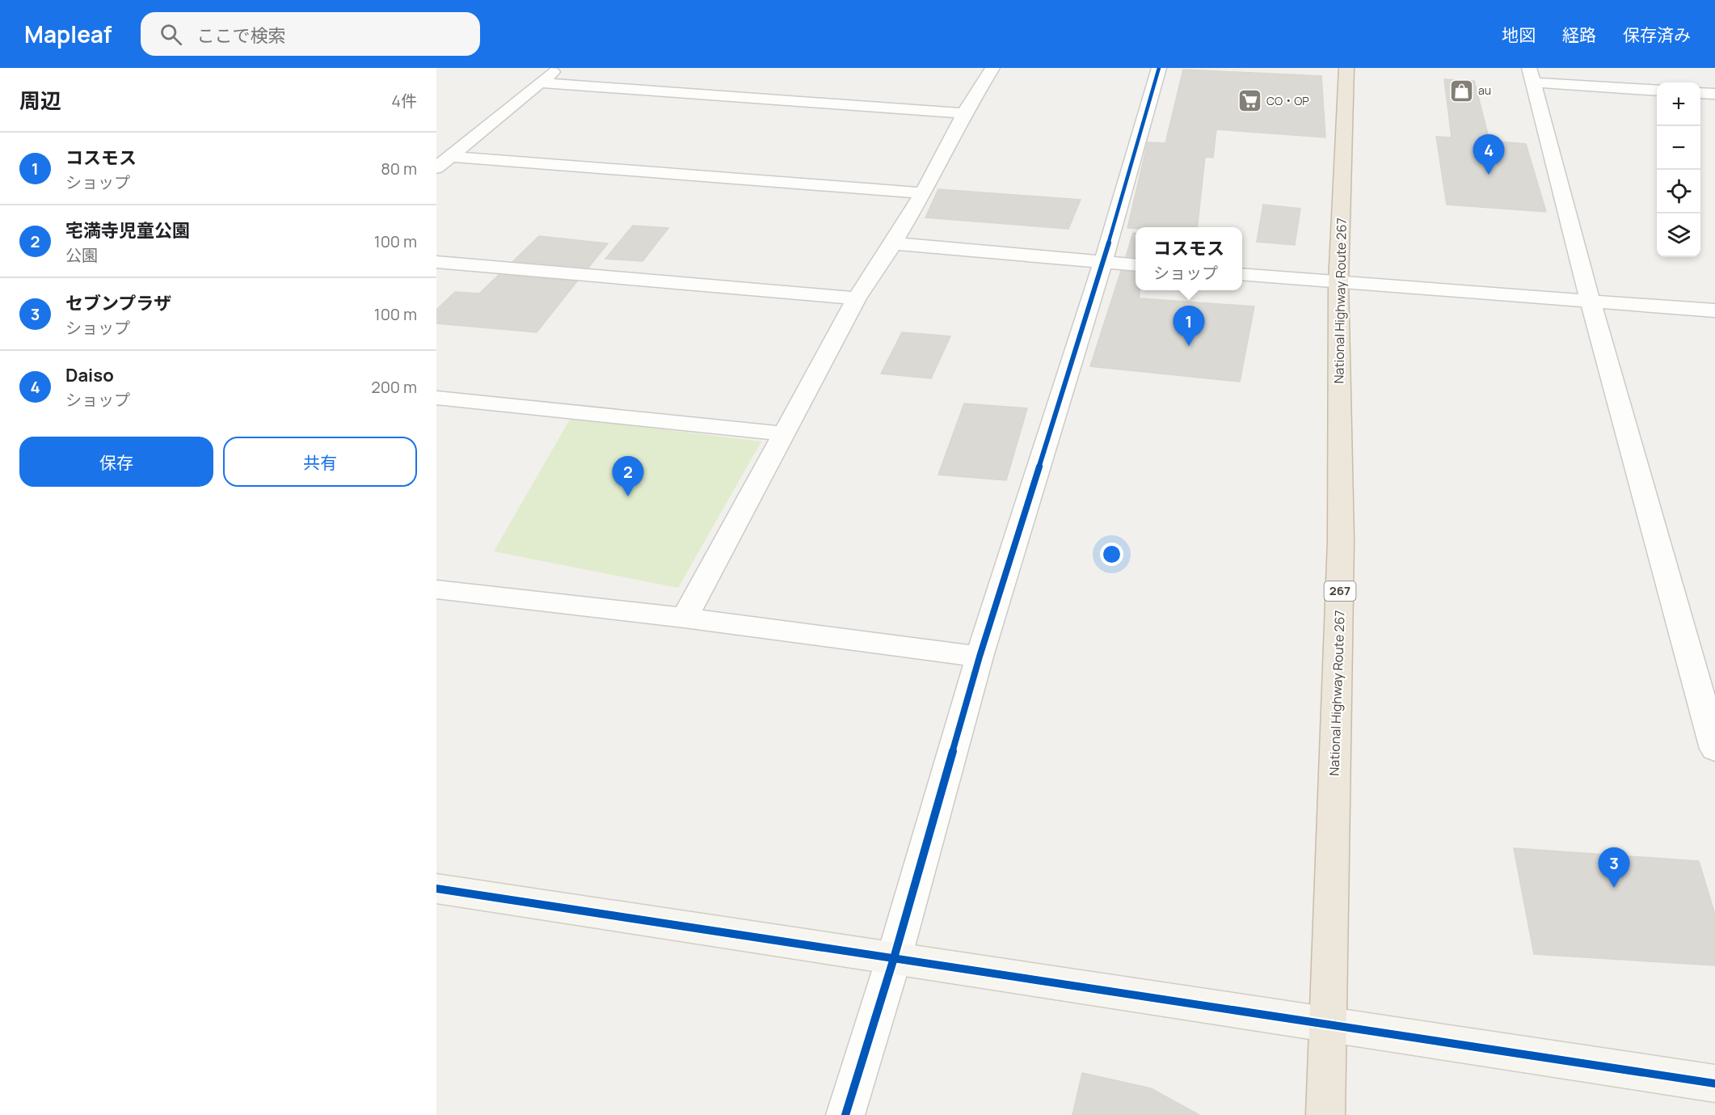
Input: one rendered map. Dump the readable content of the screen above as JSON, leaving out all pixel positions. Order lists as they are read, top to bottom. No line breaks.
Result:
{"streets":{"highway":["National Highway Route 267","267"]},"places":{"shop":["au"],"supermarket":["CO・OP"]},"page":{"header":"Mapleaf","search":"ここで検索","nav":["地図","経路","保存済み"],"heading":["周辺","4件"],"map_buttons":["+","−"],"list":[{"mark":"1","name":"コスモス","note":"ショップ","value":"80 m"},{"mark":"2","name":"宅満寺児童公園","note":"公園","value":"100 m"},{"mark":"3","name":"セブンプラザ","note":"ショップ","value":"100 m"},{"mark":"4","name":"Daiso","note":"ショップ","value":"200 m"}],"pins":["4","1","2","3"],"popup":["コスモス","ショップ"],"buttons":["保存","共有"]}}
